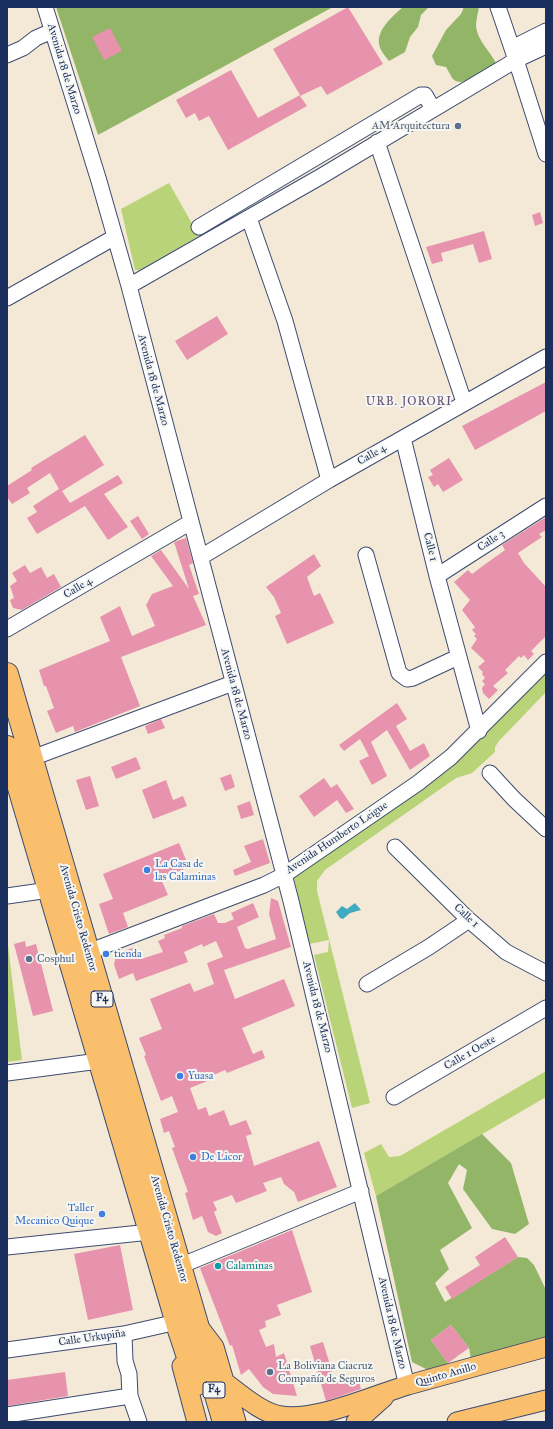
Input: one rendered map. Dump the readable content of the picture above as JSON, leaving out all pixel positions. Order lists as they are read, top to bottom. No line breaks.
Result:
{"streets":{"highway":["Avenida Cristo Redentor","F4"],"main road":["Quinto Anillo"],"street":["Avenida 18 de Marzo","Calle 4","Calle 3","Calle 1","Avenida Humberto Leigue","Calle 1 Oeste","Calle Urkupiña"]},"crossings":[["Avenida 18 de Marzo","Calle 4"],["Avenida 18 de Marzo","Avenida Humberto Leigue"],["Avenida 18 de Marzo","Quinto Anillo"],["Calle 4","Calle 1"],["Calle 3","Calle 1"],["Calle 1","Avenida Humberto Leigue"],["Avenida Humberto Leigue","Avenida Cristo Redentor"],["Avenida Cristo Redentor","Calle Urkupiña"]],"districts":["URB. JORORI"],"places":["AM Arquitectura","La Casa de las Calaminas","tienda","Cosphul","Yuasa","De Licor","Taller Mecanico Quique","Calaminas","La Boliviana Ciacruz Compañía de Seguros"]}
